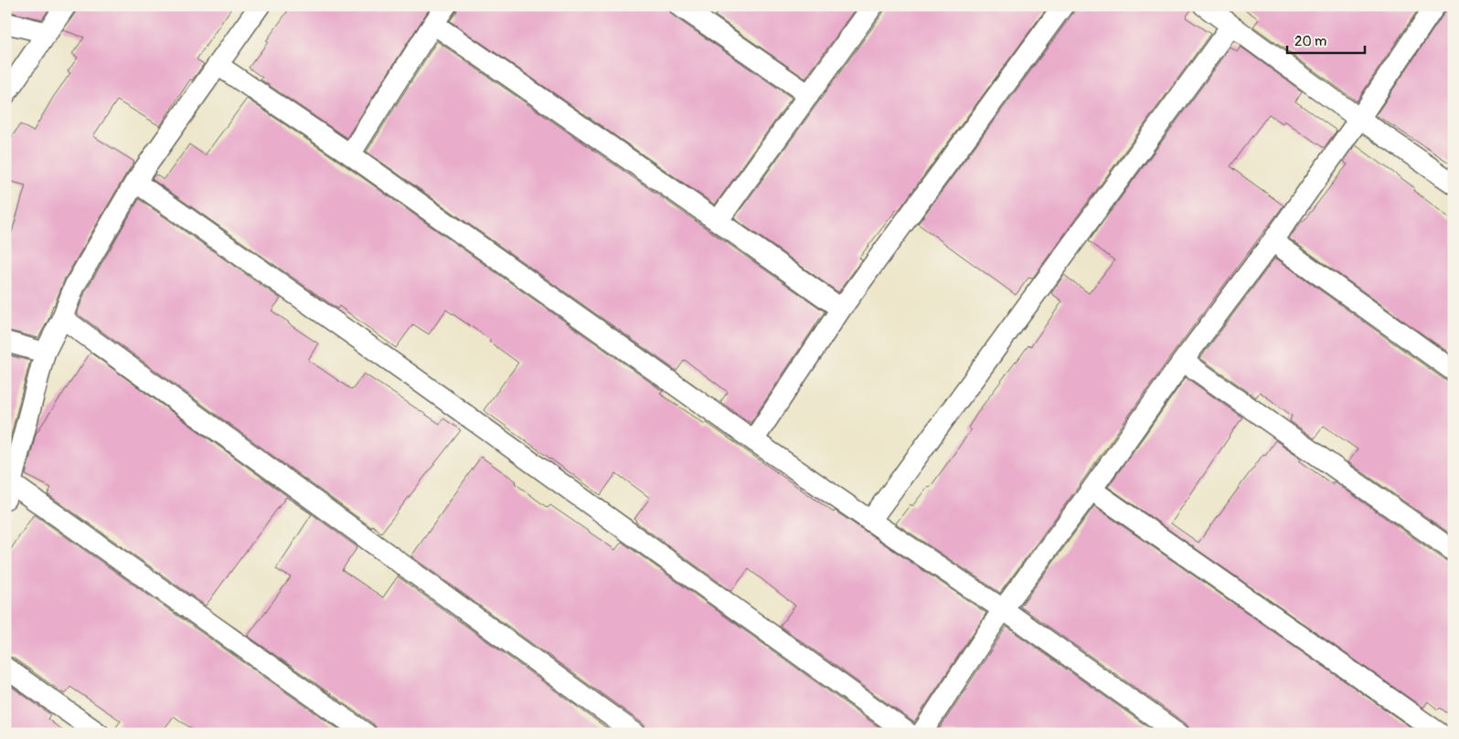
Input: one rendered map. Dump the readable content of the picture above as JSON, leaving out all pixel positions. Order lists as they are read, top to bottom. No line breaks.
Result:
{"scale_bar":"20 m"}
